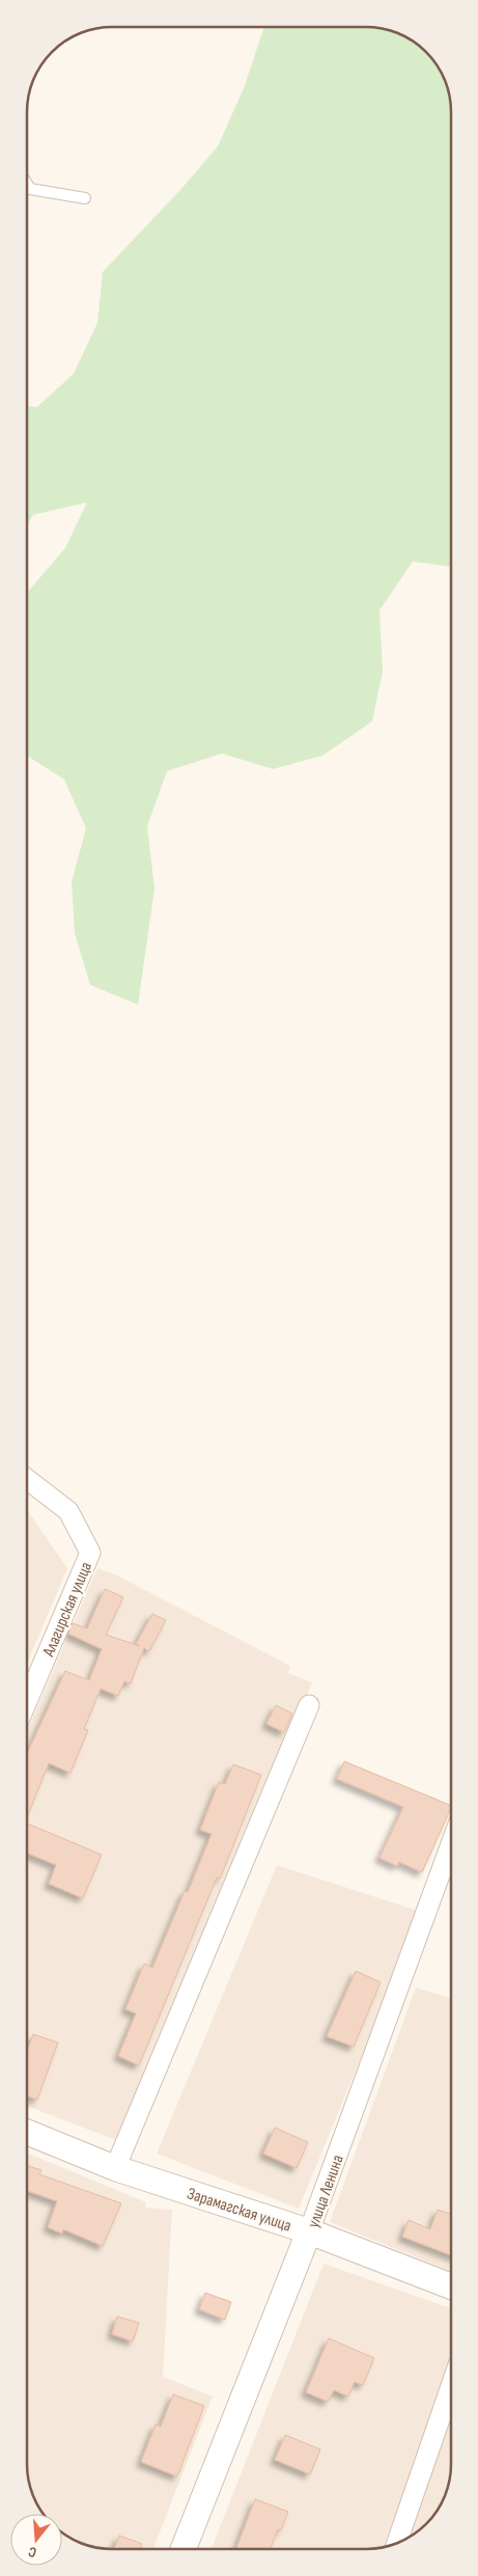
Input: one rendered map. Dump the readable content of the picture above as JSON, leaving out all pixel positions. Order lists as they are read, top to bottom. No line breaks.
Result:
{"streets":{"street":["Алагирская улица","улица Ленина","Зарамагская улица"]},"crossings":[["улица Ленина","Зарамагская улица"]],"north":"bottom"}
